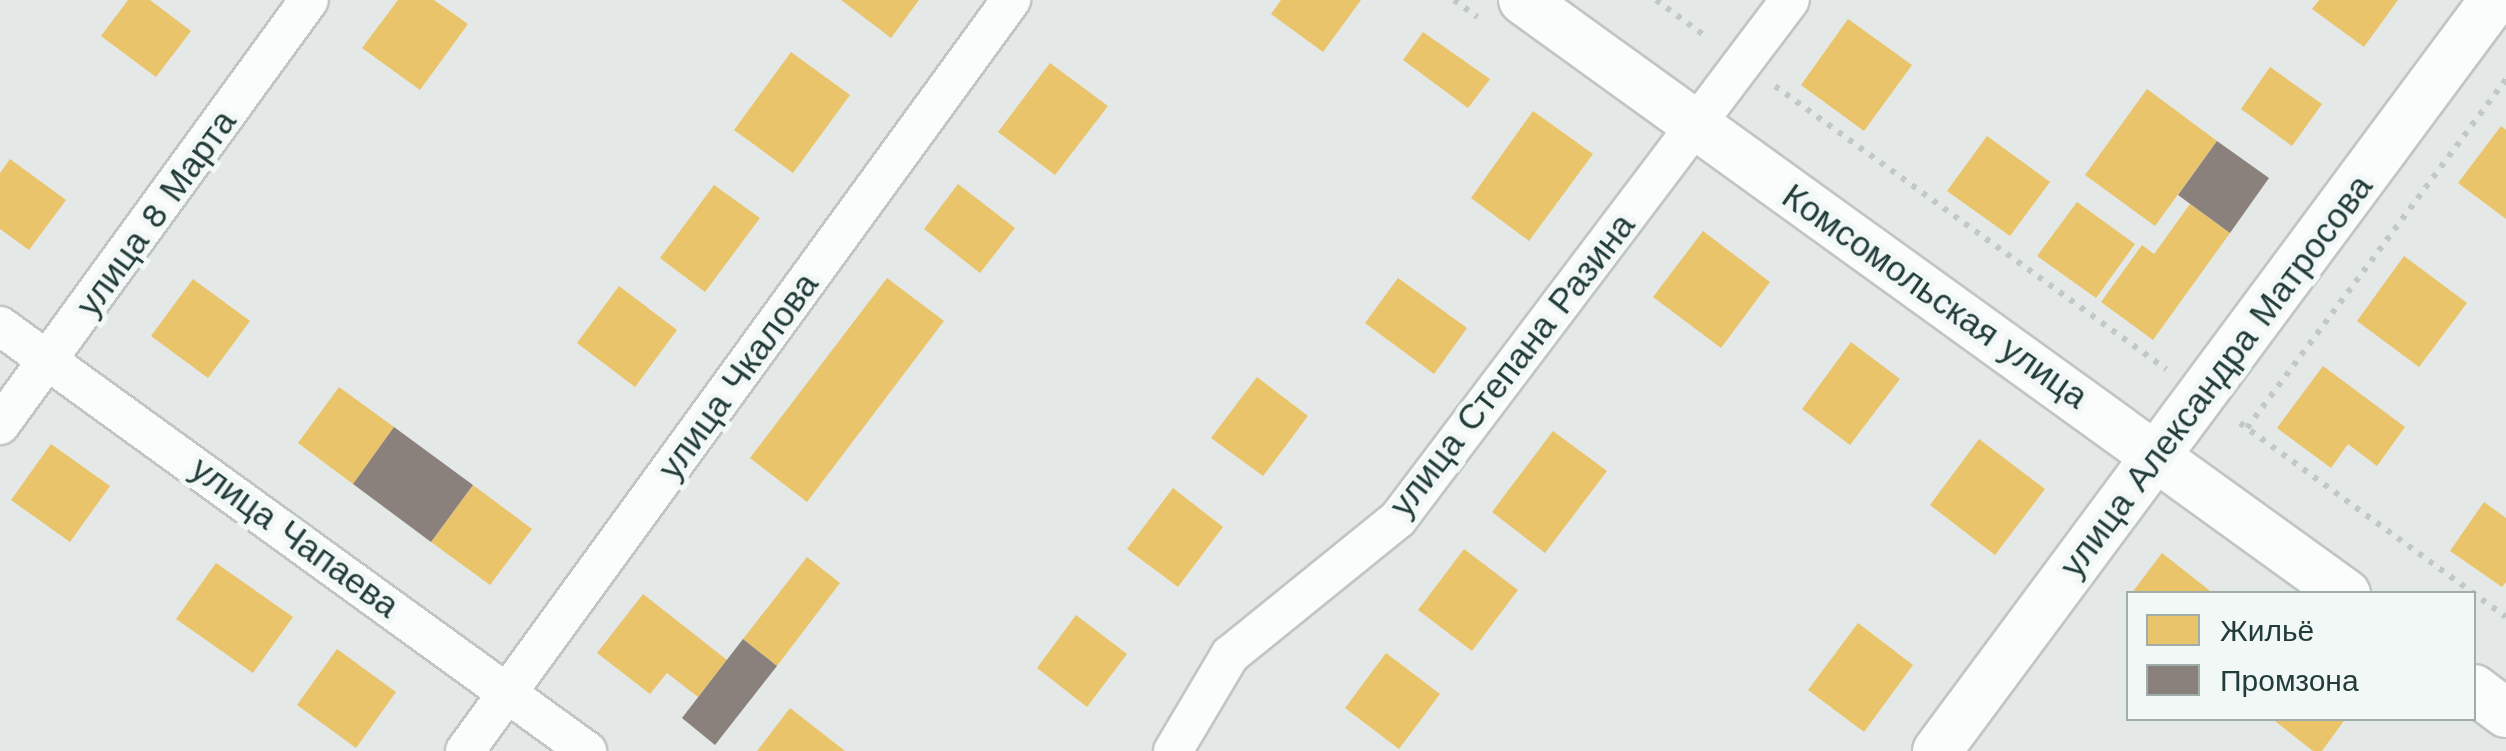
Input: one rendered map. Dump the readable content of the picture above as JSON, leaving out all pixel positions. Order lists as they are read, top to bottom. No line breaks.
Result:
{"streets":{"street":["улица 8 Марта","Комсомольская улица","улица Степана Разина","улица Чкалова","улица Александра Матросова","улица Чапаева"]},"crossings":[["улица 8 Марта","улица Чапаева"],["Комсомольская улица","улица Степана Разина"],["Комсомольская улица","улица Александра Матросова"],["улица Чкалова","улица Чапаева"]],"legend":["Жильё","Промзона"]}
